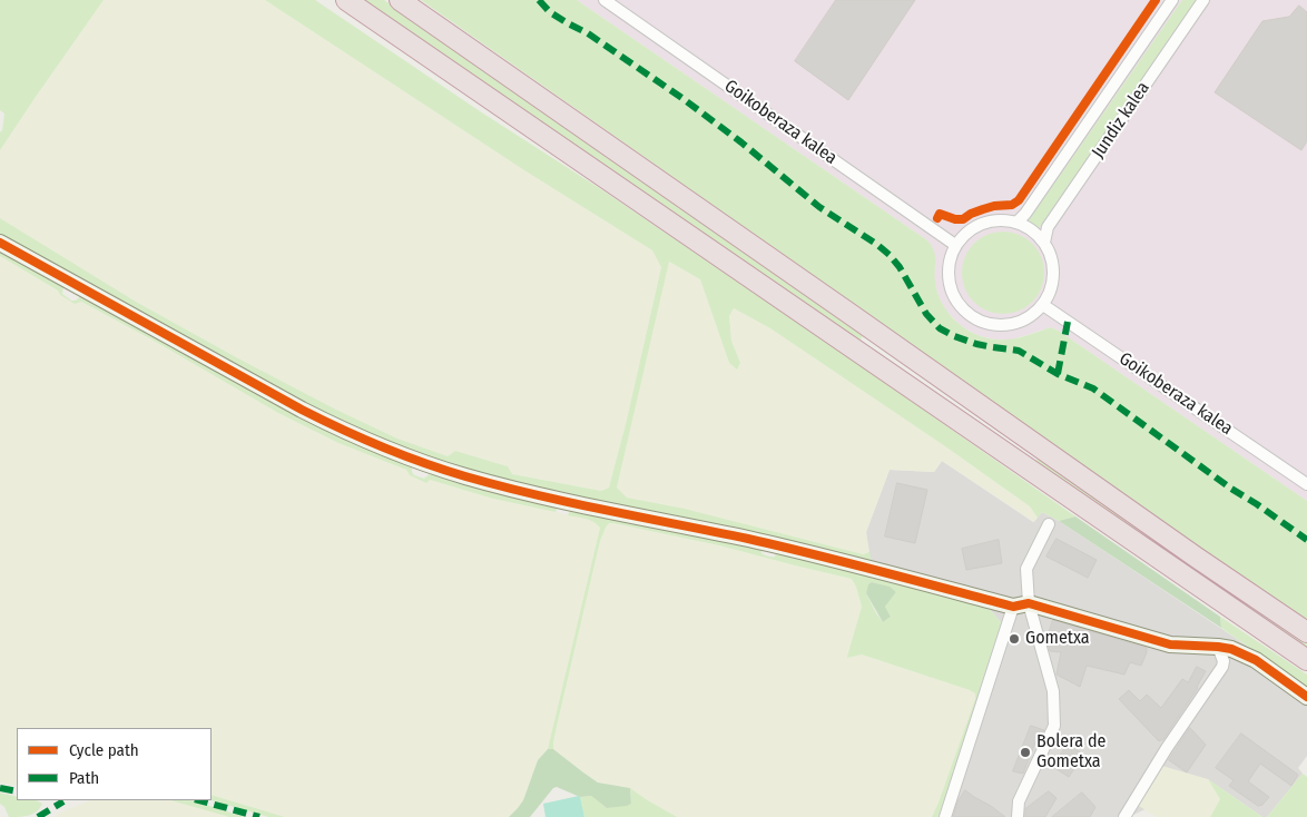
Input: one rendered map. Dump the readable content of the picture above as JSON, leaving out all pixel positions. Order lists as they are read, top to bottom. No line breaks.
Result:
{"streets":{"street":["Jundiz kalea","Goikoberaza kalea"]},"crossings":[["Jundiz kalea","Goikoberaza kalea"]],"places":["Gometxa","Bolera de Gometxa"],"legend":["Cycle path","Path"]}
